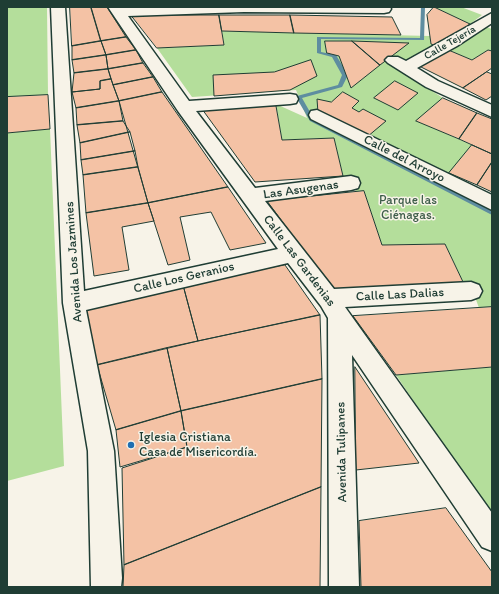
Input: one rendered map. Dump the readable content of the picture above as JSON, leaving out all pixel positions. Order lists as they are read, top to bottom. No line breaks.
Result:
{"streets":{"street":["Calle Tejería","Calle del Arroyo","Las Asugenas","Calle Las Gardenias","Avenida Los Jazmines","Calle Los Geranios","Calle Las Dalias","Avenida Tulipanes"]},"crossings":[["Las Asugenas","Calle Las Gardenias"],["Calle Las Gardenias","Calle Los Geranios"],["Calle Las Gardenias","Calle Las Dalias"],["Calle Las Gardenias","Avenida Tulipanes"],["Avenida Los Jazmines","Calle Los Geranios"],["Calle Las Dalias","Avenida Tulipanes"]],"parks":["Parque las Ciénagas."],"places":["Iglesia Cristiana Casa de Misericordía."]}
